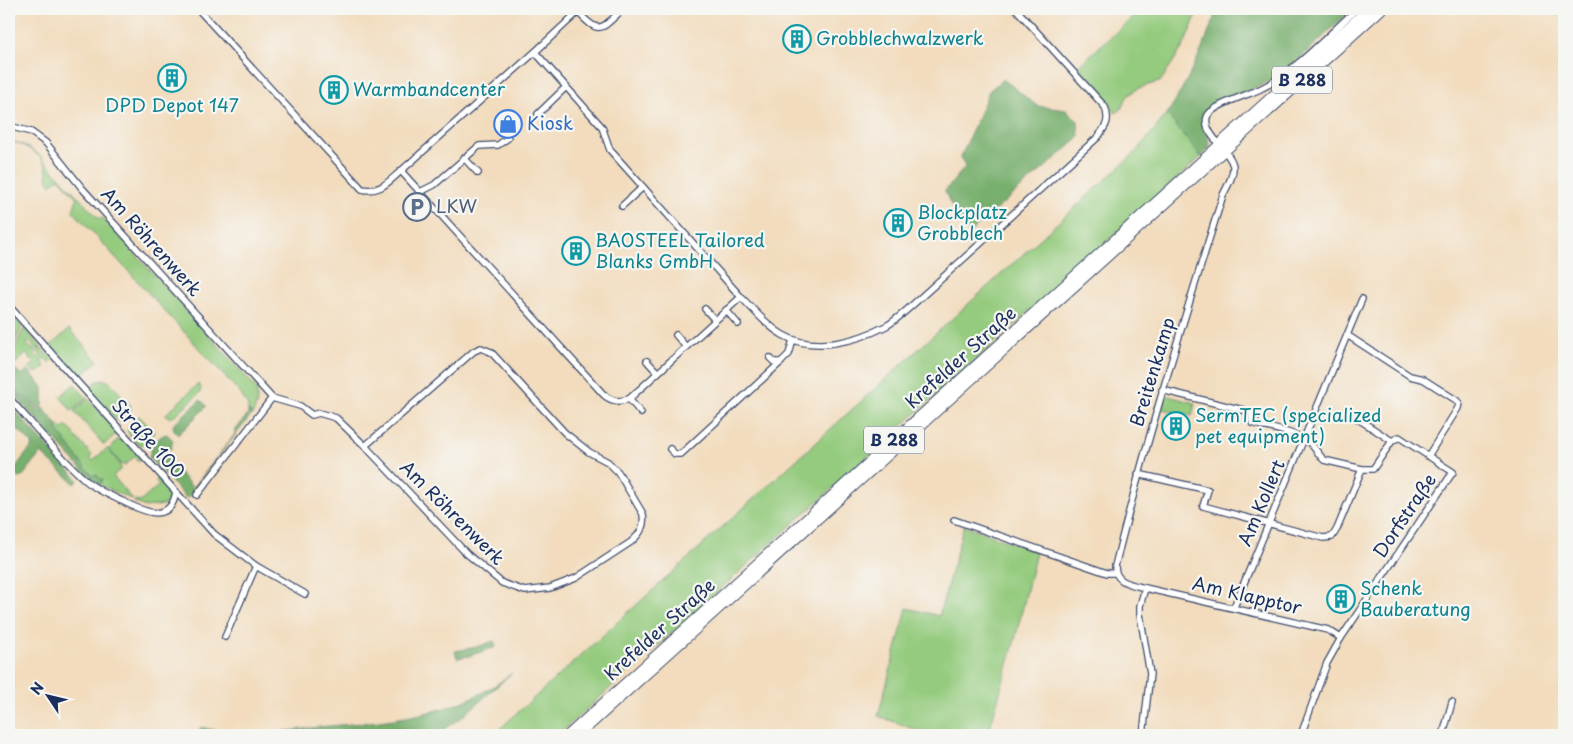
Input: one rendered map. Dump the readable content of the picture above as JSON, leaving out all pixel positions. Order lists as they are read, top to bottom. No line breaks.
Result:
{"streets":{"highway":["B 288","Krefelder Straße"],"street":["Am Röhrenwerk","Breitenkamp","Straße 100","Am Kollert","Dorfstraße","Am Klapptor"]},"crossings":[["Krefelder Straße","Breitenkamp"],["Am Kollert","Am Klapptor"],["Dorfstraße","Am Klapptor"]],"places":{"building":["Grobblechwalzwerk","DPD Depot 147","Warmbandcenter","Blockplatz Grobblech","BAOSTEEL Tailored Blanks GmbH","SermTEC (specialized pet equipment)","Schenk Bauberatung"],"shop":["Kiosk"],"parking":["LKW"]},"north":"top left"}
